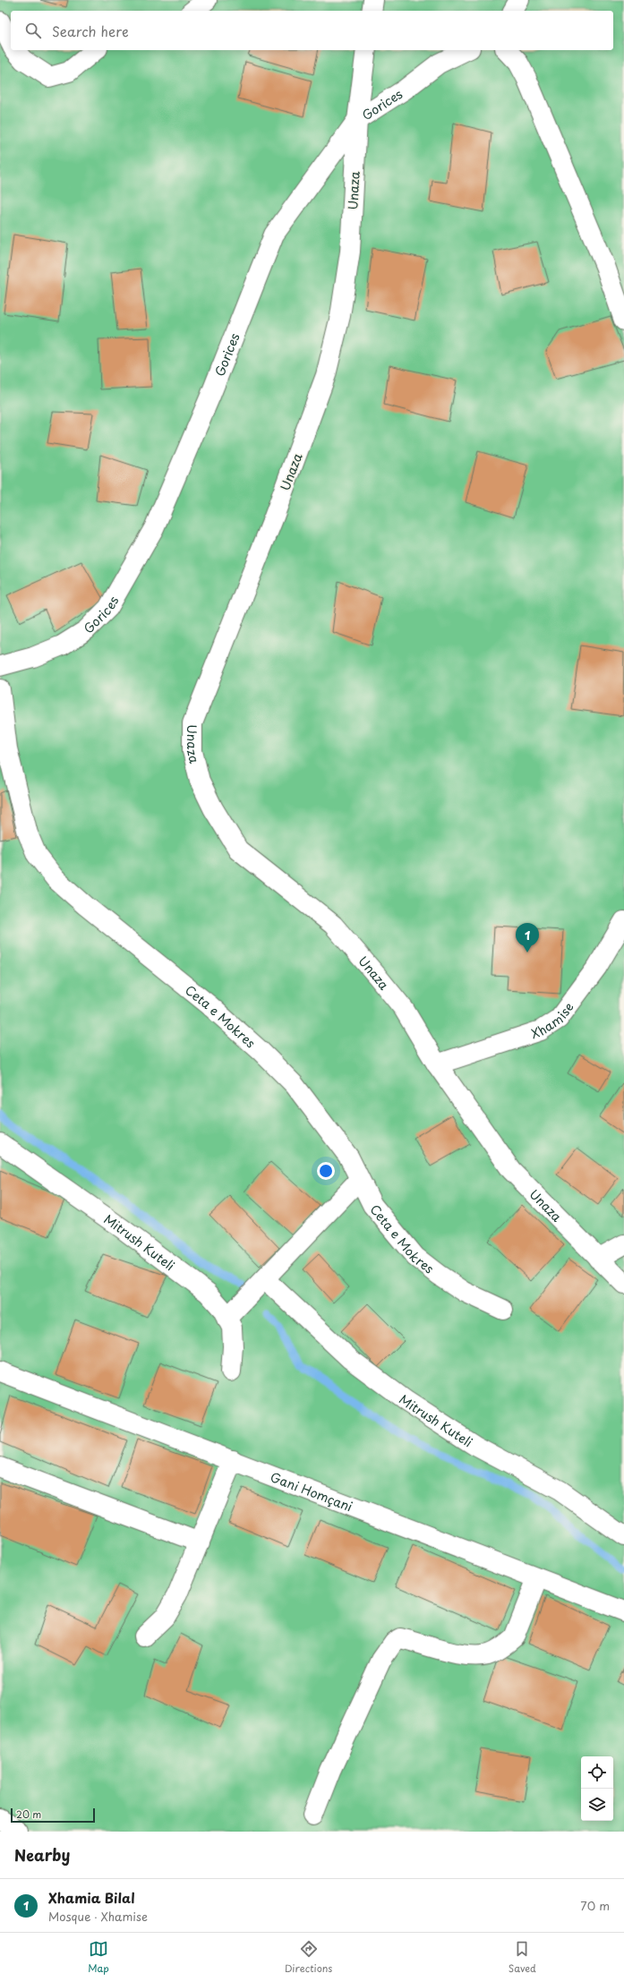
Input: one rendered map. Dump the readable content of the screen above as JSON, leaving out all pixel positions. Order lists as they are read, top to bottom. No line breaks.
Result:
{"streets":{"street":["Gorices","Unaza","Ceta e Mokres","Xhamise","Mitrush Kuteli","Gani Homçani"]},"crossings":[["Gorices","Unaza"],["Unaza","Xhamise"]],"scale_bar":"20 m","page":{"search":"Search here","pins":"1","scale":"20 m","heading":"Nearby","list":[{"mark":"1","name":"Xhamia Bilal","note":"Mosque · Xhamise","value":"70 m"}],"nav":["Map","Directions","Saved"]}}
